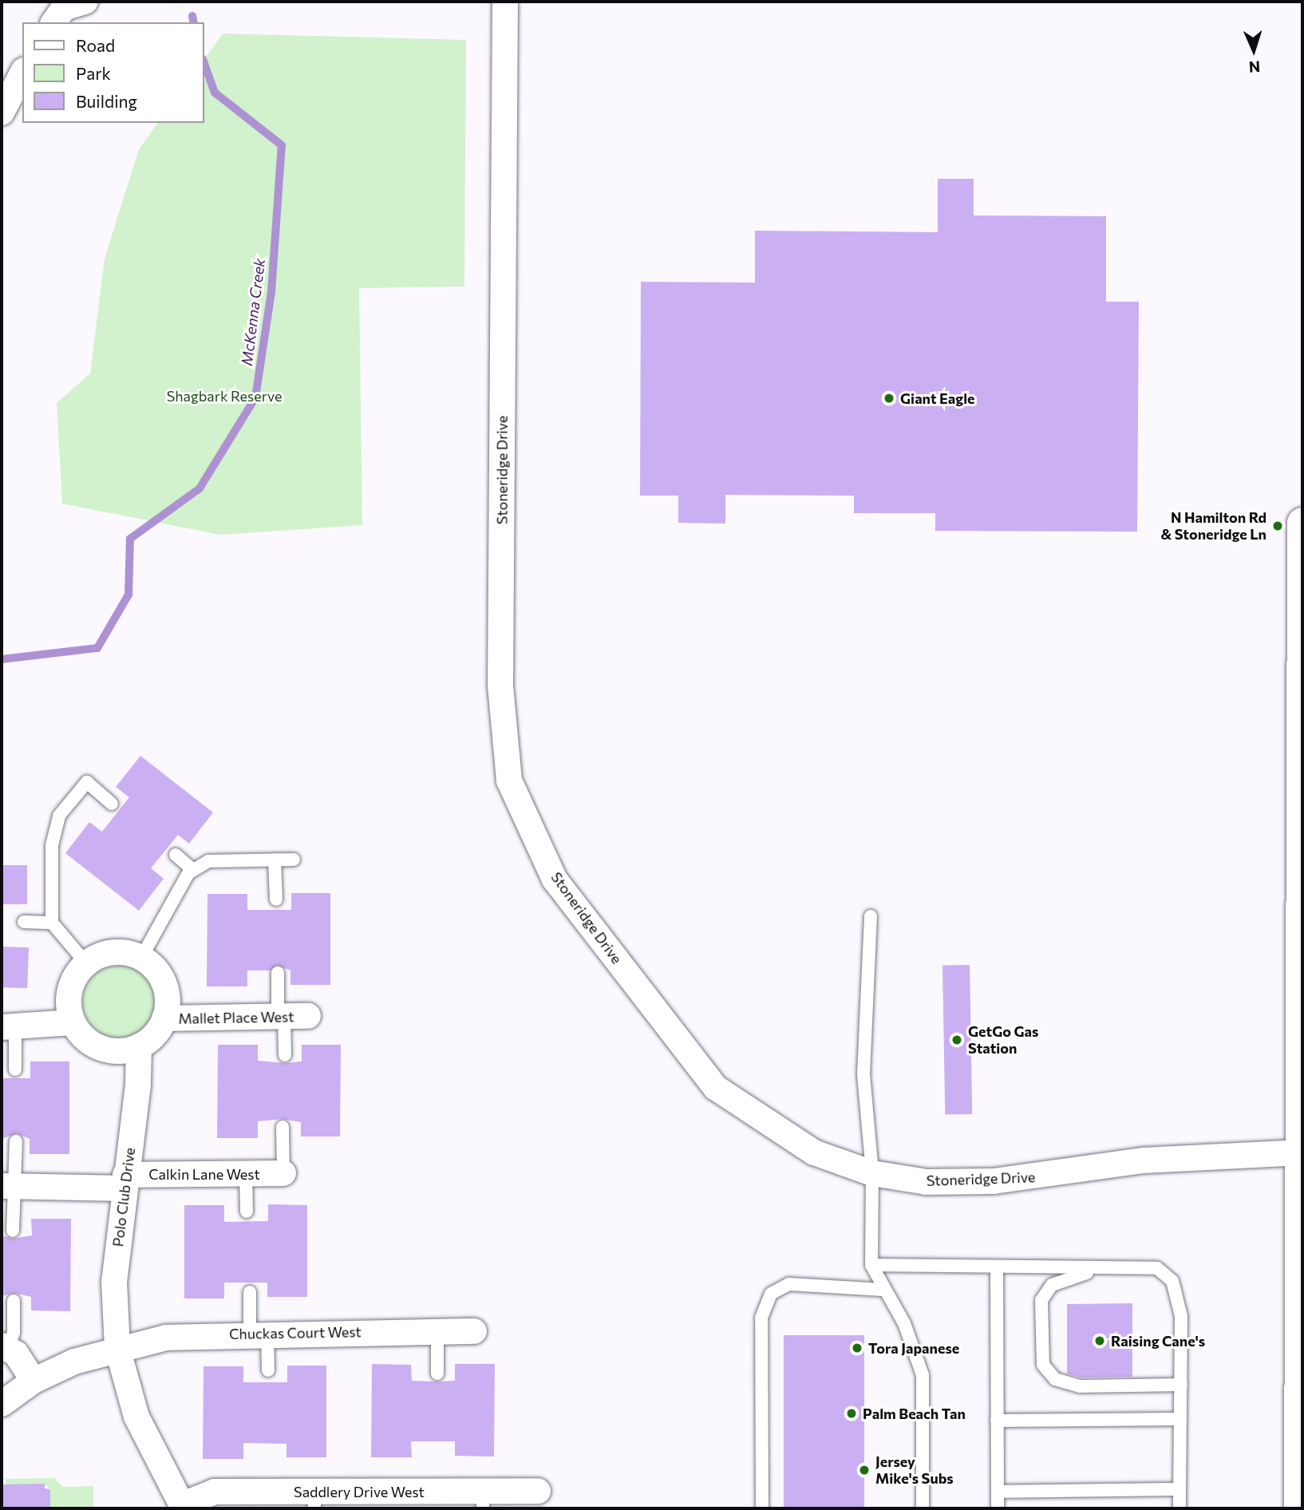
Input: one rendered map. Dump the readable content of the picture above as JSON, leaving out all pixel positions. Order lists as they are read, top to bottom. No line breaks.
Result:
{"streets":{"street":["Stoneridge Drive","Mallet Place West","Calkin Lane West","Polo Club Drive","Chuckas Court West","Saddlery Drive West"]},"crossings":[["Mallet Place West","Polo Club Drive"],["Calkin Lane West","Polo Club Drive"],["Polo Club Drive","Chuckas Court West"],["Polo Club Drive","Saddlery Drive West"]],"water":["McKenna Creek"],"parks":["Shagbark Reserve"],"places":["Giant Eagle","N Hamilton Rd & Stoneridge Ln","GetGo Gas Station","Raising Cane's","Tora Japanese","Palm Beach Tan","Jersey Mike's Subs"],"legend":["Road","Park","Building"],"north":"bottom"}
